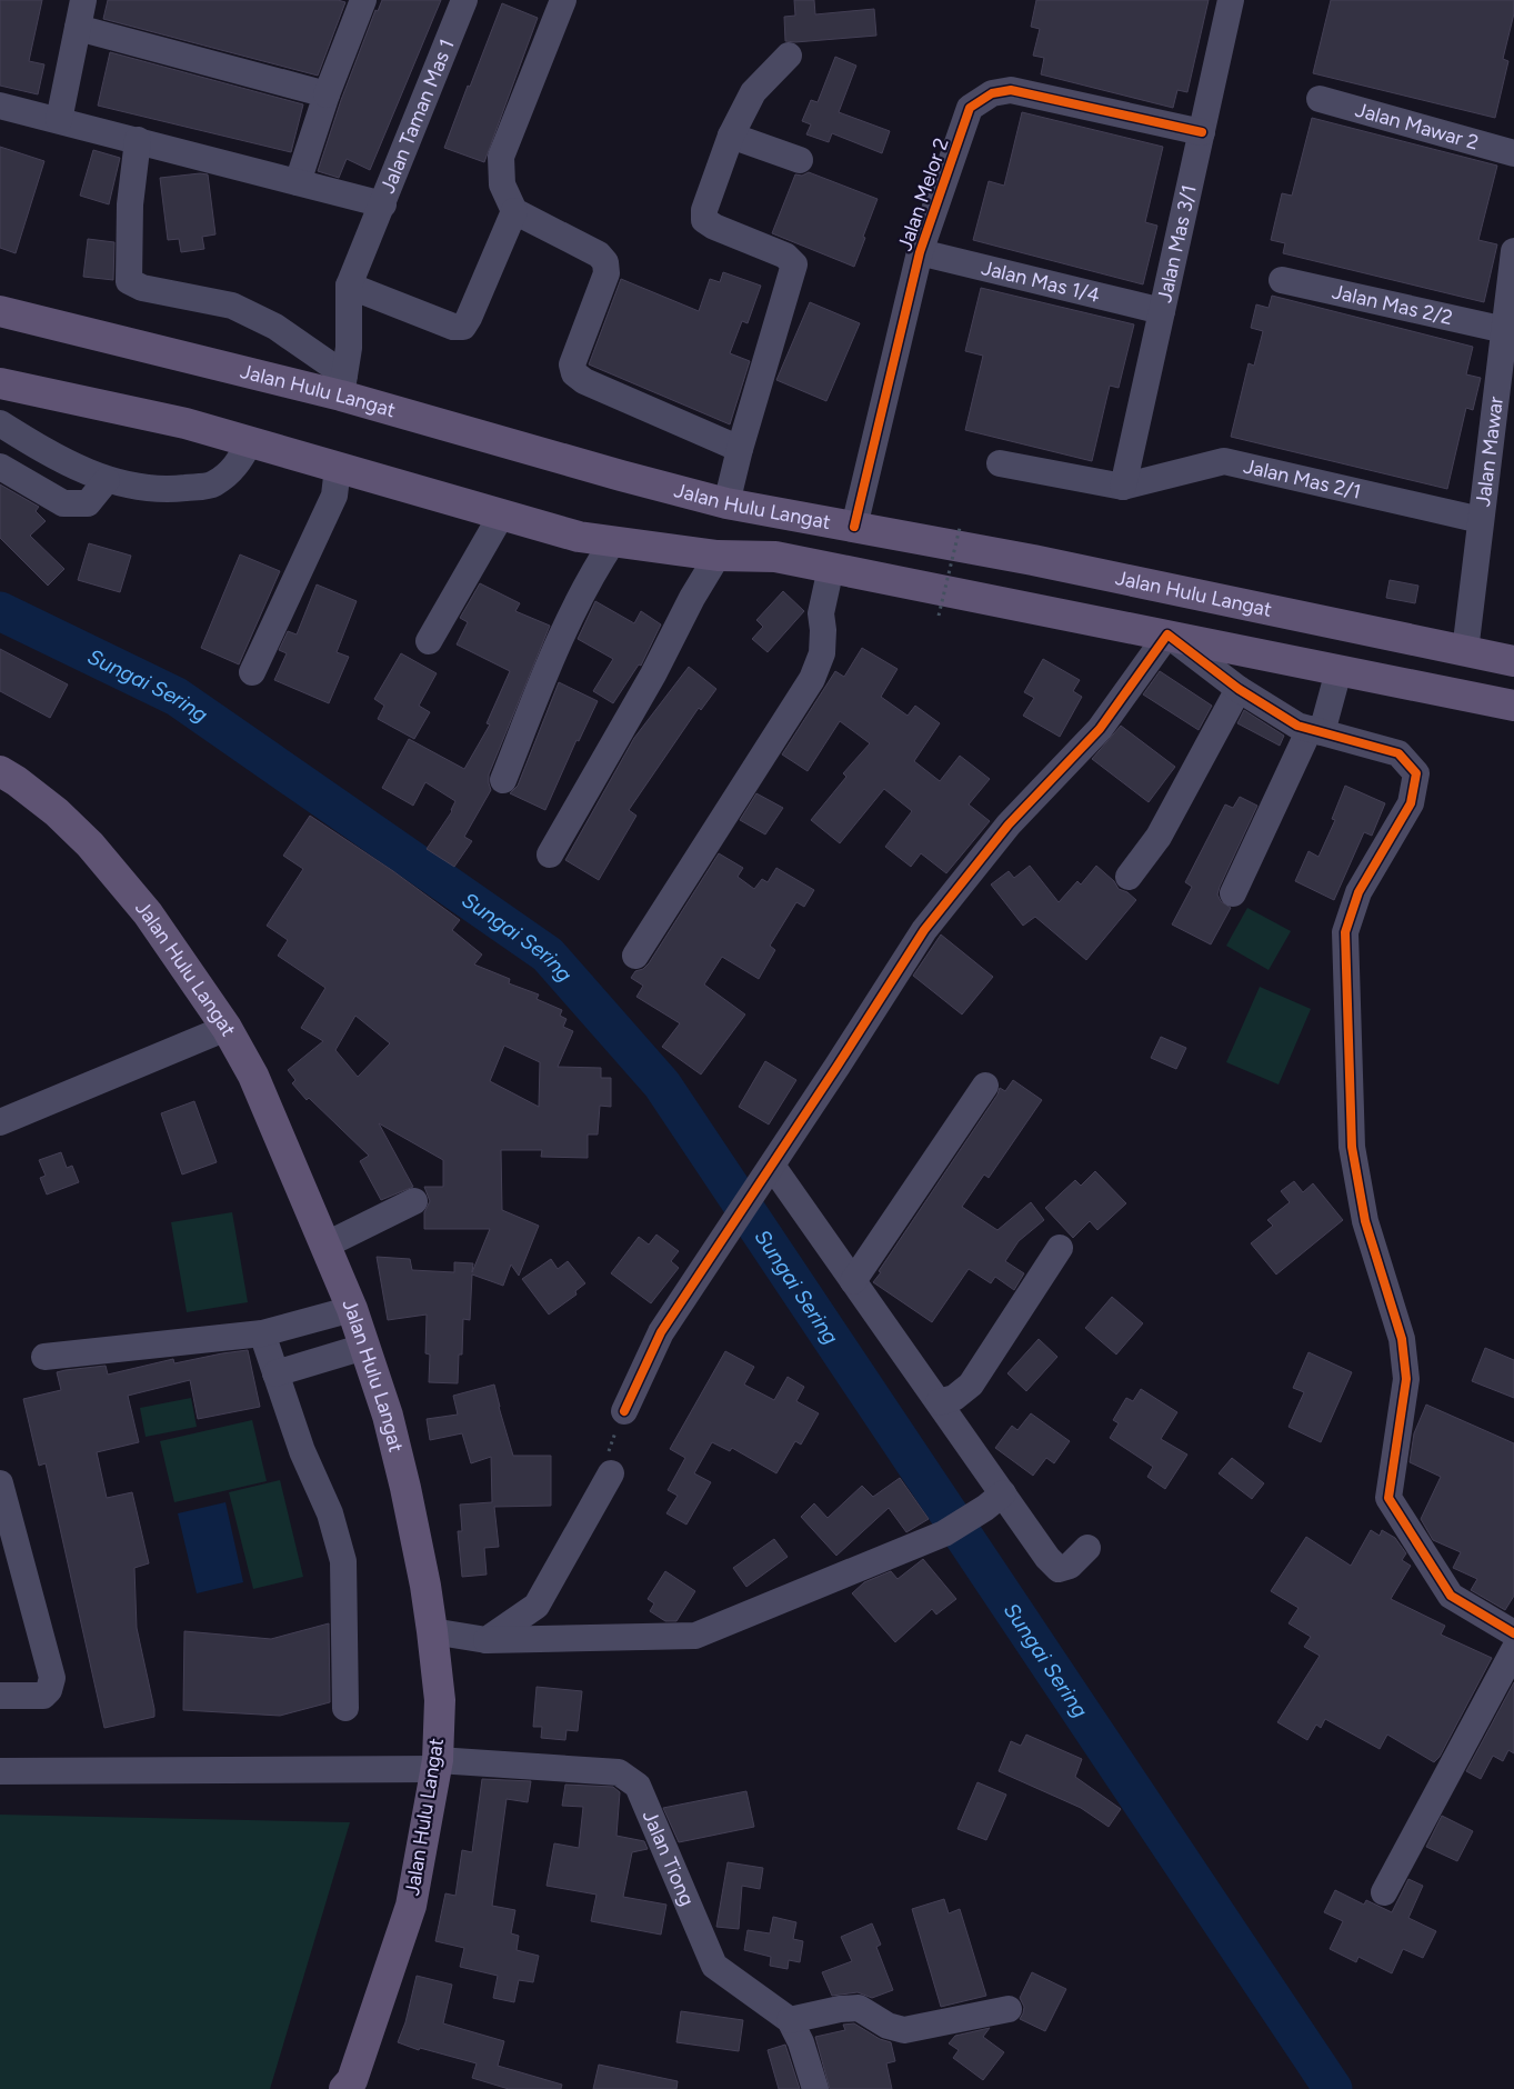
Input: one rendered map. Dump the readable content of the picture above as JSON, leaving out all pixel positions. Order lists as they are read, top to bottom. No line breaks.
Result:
{"streets":{"main road":["Jalan Hulu Langat"],"street":["Jalan Taman Mas 1","Jalan Mawar 2","Jalan Melor 2","Jalan Mas 3/1","Jalan Mas 1/4","Jalan Mas 2/2","Jalan Mawar","Jalan Mas 2/1","Jalan Tiong"]},"crossings":[["Jalan Melor 2","Jalan Mas 3/1"],["Jalan Melor 2","Jalan Mas 1/4"],["Jalan Melor 2","Jalan Hulu Langat"],["Jalan Mas 3/1","Jalan Mas 1/4"],["Jalan Mas 3/1","Jalan Mas 2/1"],["Jalan Mas 2/2","Jalan Mawar"],["Jalan Hulu Langat","Jalan Mawar"],["Jalan Hulu Langat","Jalan Tiong"],["Jalan Mawar","Jalan Mas 2/1"]],"water":["Sungai Sering"]}
